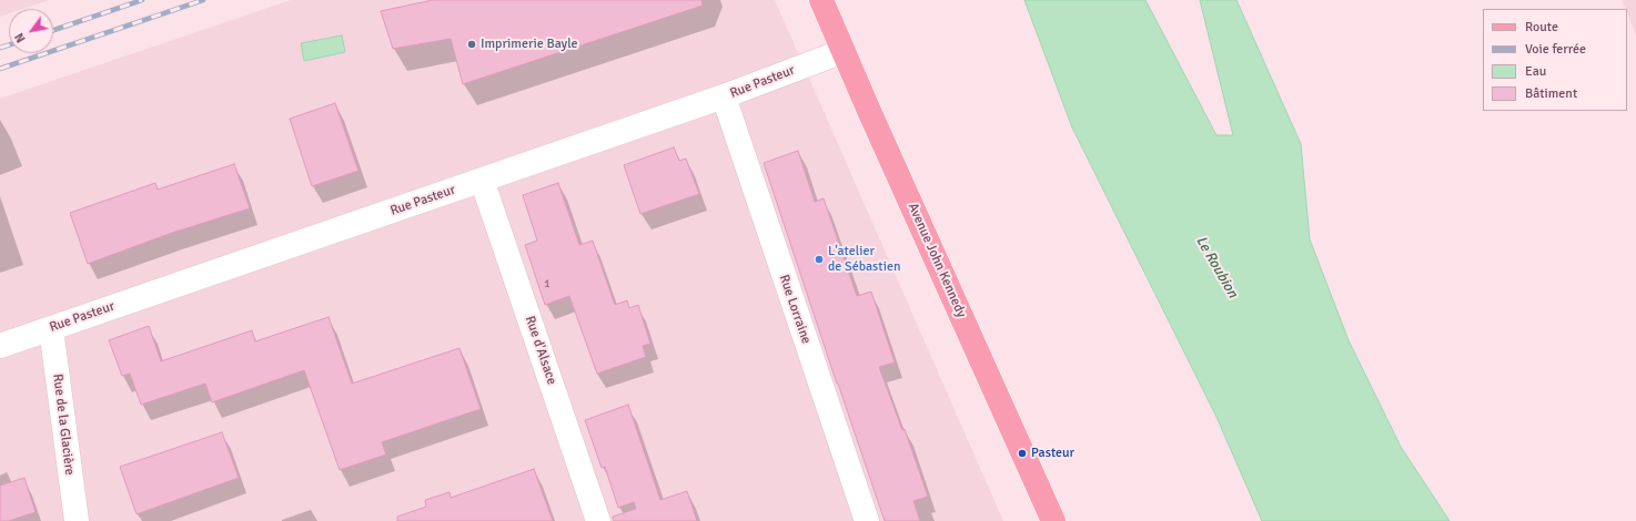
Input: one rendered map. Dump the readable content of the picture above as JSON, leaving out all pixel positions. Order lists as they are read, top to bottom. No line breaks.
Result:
{"streets":{"main road":["Avenue John Kennedy"],"street":["Rue Pasteur","Rue Lorraine","Rue d'Alsace","Rue de la Glacière"]},"crossings":[["Rue Pasteur","Avenue John Kennedy"],["Rue Pasteur","Rue Lorraine"],["Rue Pasteur","Rue d'Alsace"],["Rue Pasteur","Rue de la Glacière"]],"water":["Le Roubion"],"places":["Imprimerie Bayle","L'atelier de Sébastien","Pasteur"],"house_numbers":["1"],"legend":["Route","Voie ferrée","Eau","Bâtiment"],"north":"bottom left"}
